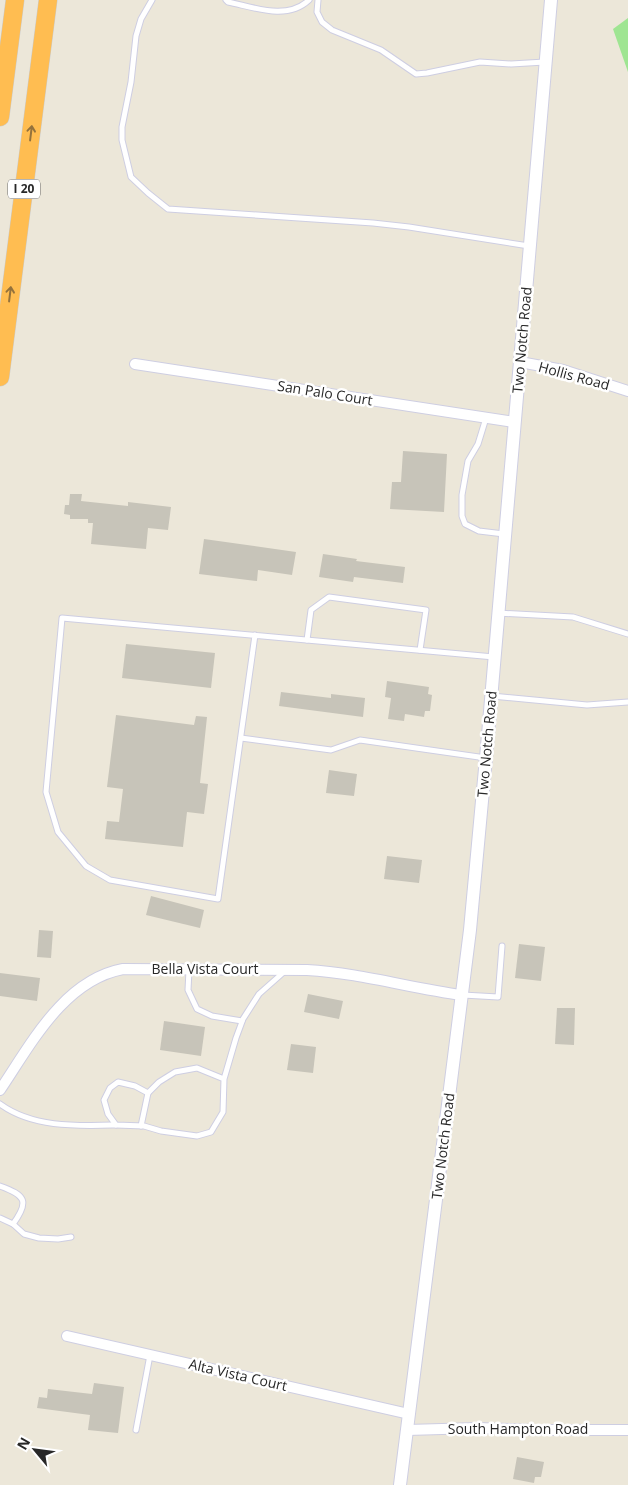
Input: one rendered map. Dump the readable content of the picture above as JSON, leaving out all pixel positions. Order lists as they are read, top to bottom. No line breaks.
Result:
{"streets":{"highway":["I 20"],"street":["Two Notch Road","Hollis Road","San Palo Court","Bella Vista Court","Alta Vista Court","South Hampton Road"]},"crossings":[["Two Notch Road","Hollis Road"],["Two Notch Road","San Palo Court"],["Two Notch Road","Bella Vista Court"],["Two Notch Road","Alta Vista Court"],["Two Notch Road","South Hampton Road"]],"north":"top left"}
